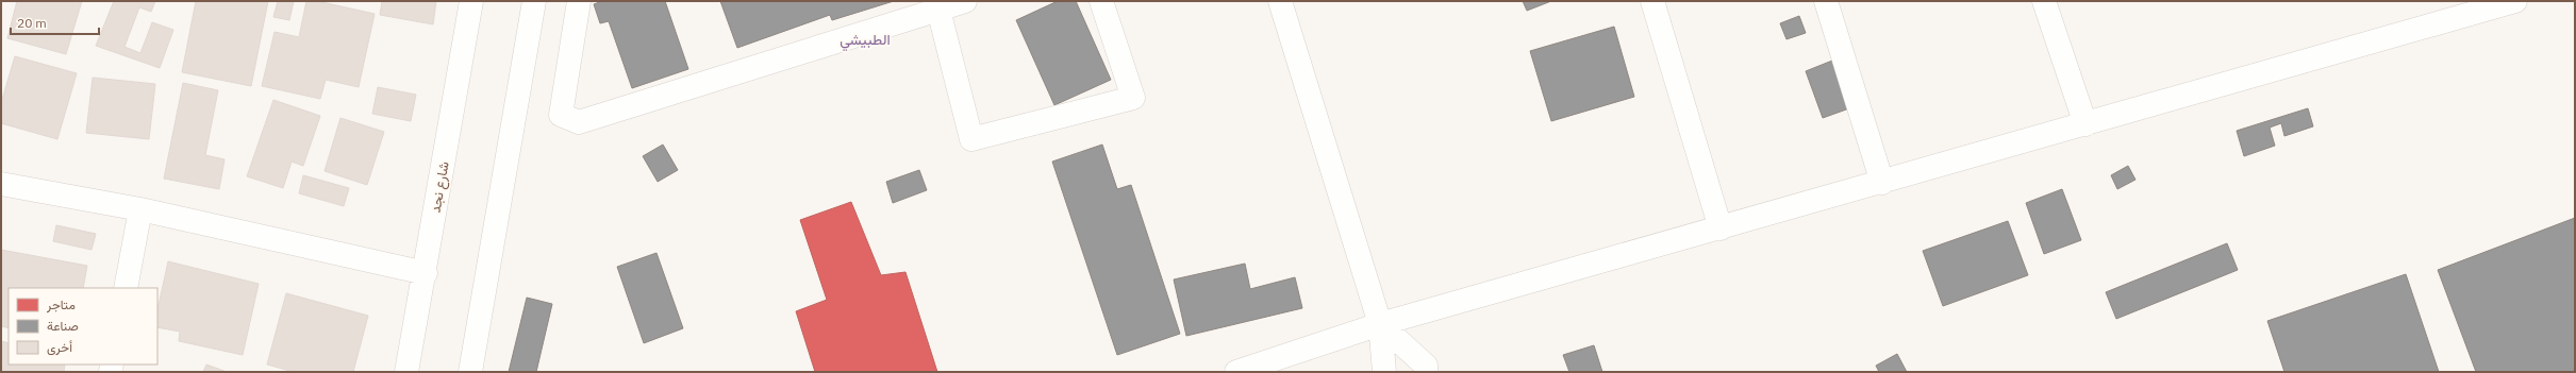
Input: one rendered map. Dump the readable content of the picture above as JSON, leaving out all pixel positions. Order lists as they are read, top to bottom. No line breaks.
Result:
{"streets":{"street":["شارع نجد"]},"districts":["الطبيشي"],"legend":["متاجر","صناعة","أخرى"],"scale_bar":"20 m"}
